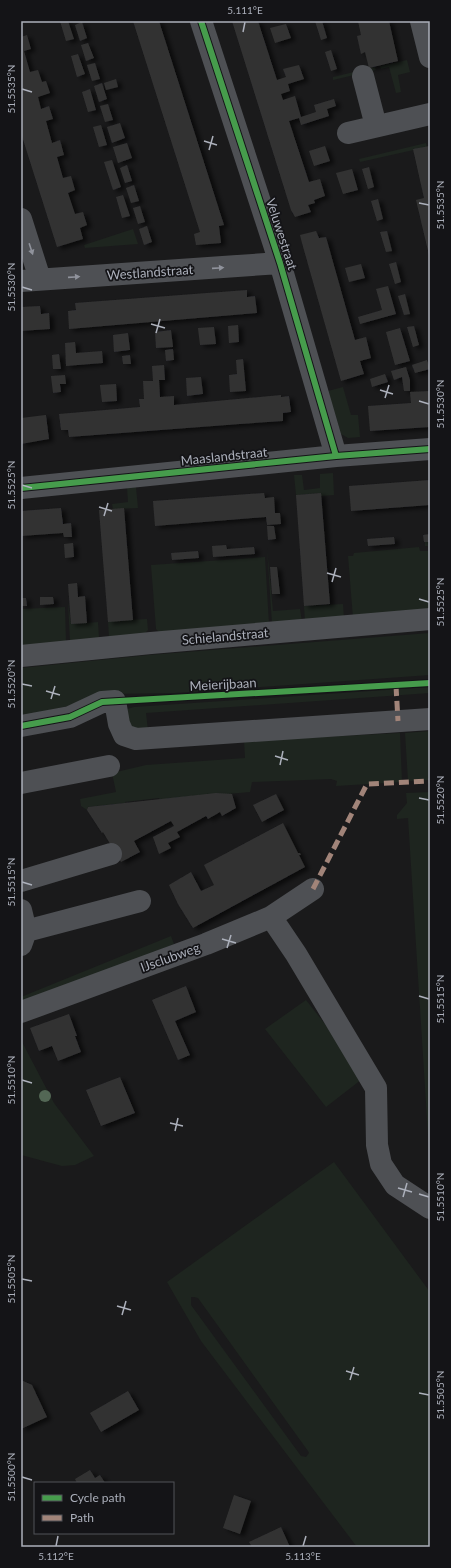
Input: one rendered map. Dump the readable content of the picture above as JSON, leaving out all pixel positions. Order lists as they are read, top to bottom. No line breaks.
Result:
{"streets":{"street":["Veluwestraat","Westlandstraat","Maaslandstraat","Schielandstraat","IJsclubweg"],"cycle path":["Meierijbaan"]},"crossings":[["Veluwestraat","Westlandstraat"],["Veluwestraat","Maaslandstraat"]],"one_way":["Westlandstraat"],"legend":["Cycle path","Path"],"coordinates":["5.111°E","51.5535°N","51.5530°N","51.5525°N","51.5520°N","51.5515°N","51.5510°N","51.5505°N","51.5500°N","5.112°E","5.113°E"]}
